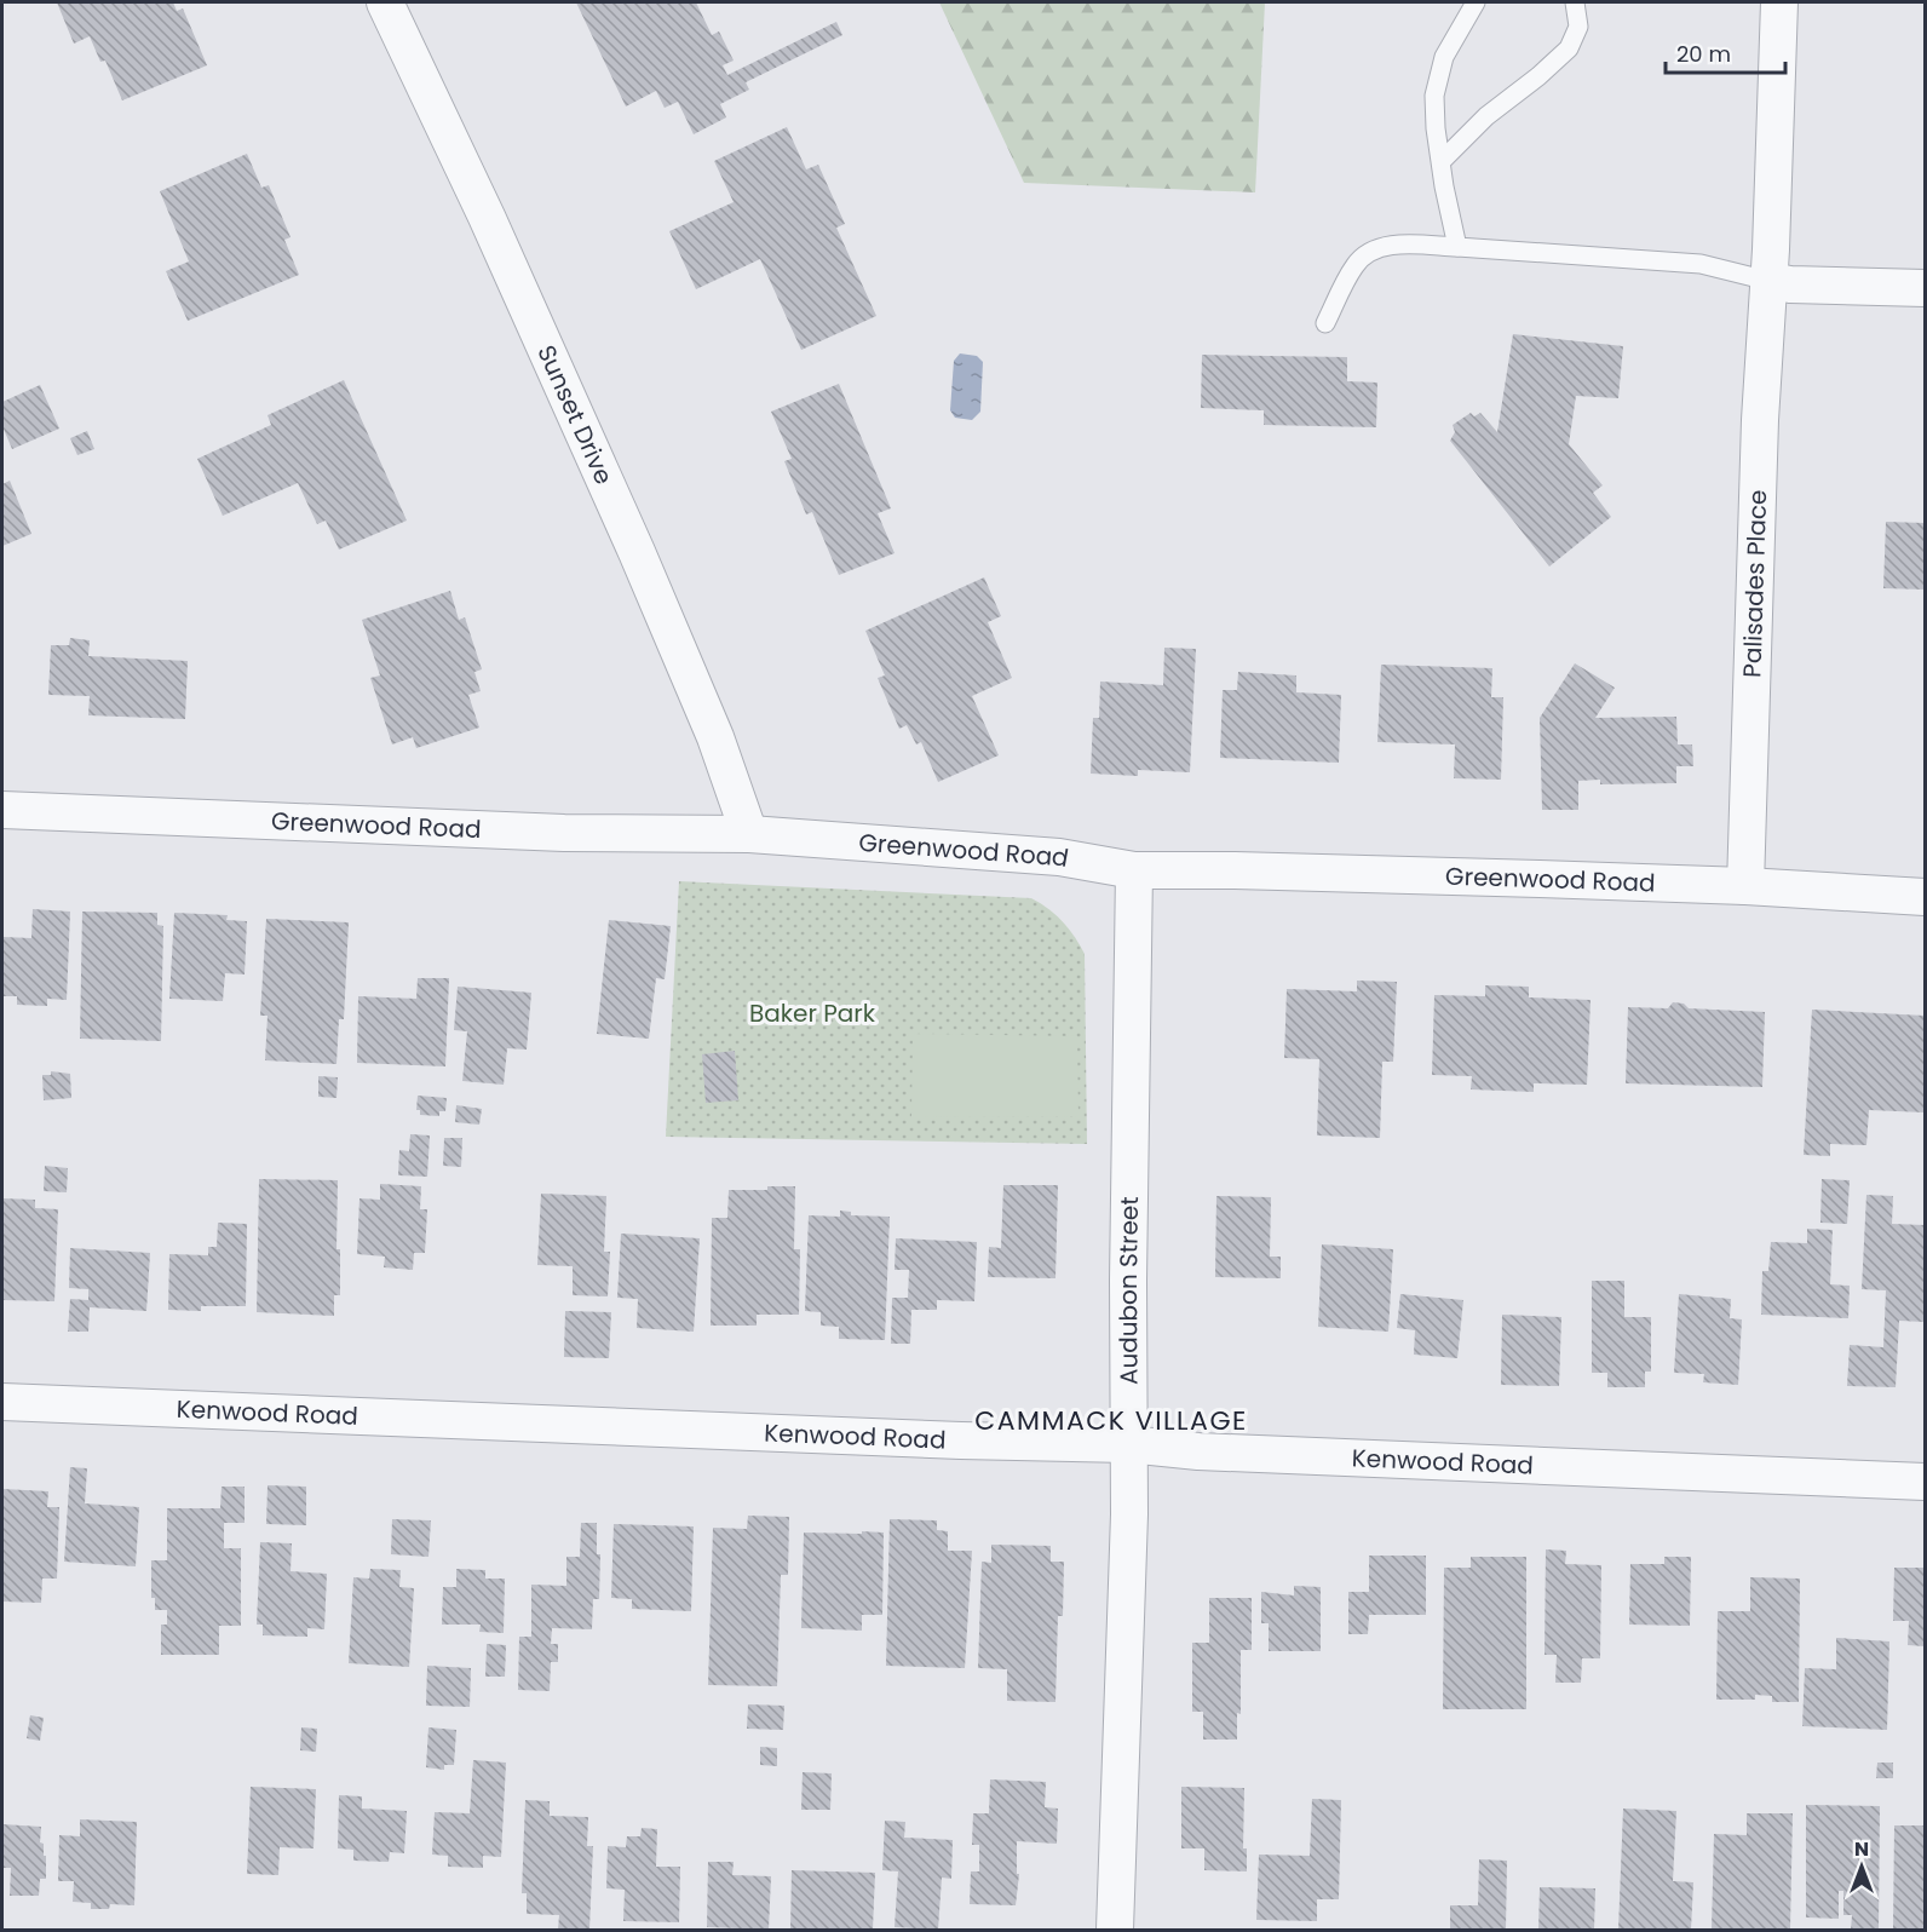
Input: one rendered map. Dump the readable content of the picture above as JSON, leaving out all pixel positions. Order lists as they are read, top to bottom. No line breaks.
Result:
{"streets":{"street":["Sunset Drive","Palisades Place","Greenwood Road","Audubon Street","Kenwood Road"]},"crossings":[["Sunset Drive","Greenwood Road"],["Palisades Place","Greenwood Road"],["Greenwood Road","Audubon Street"],["Audubon Street","Kenwood Road"]],"districts":["CAMMACK VILLAGE"],"parks":["Baker Park"],"scale_bar":"20 m","north":"top"}
